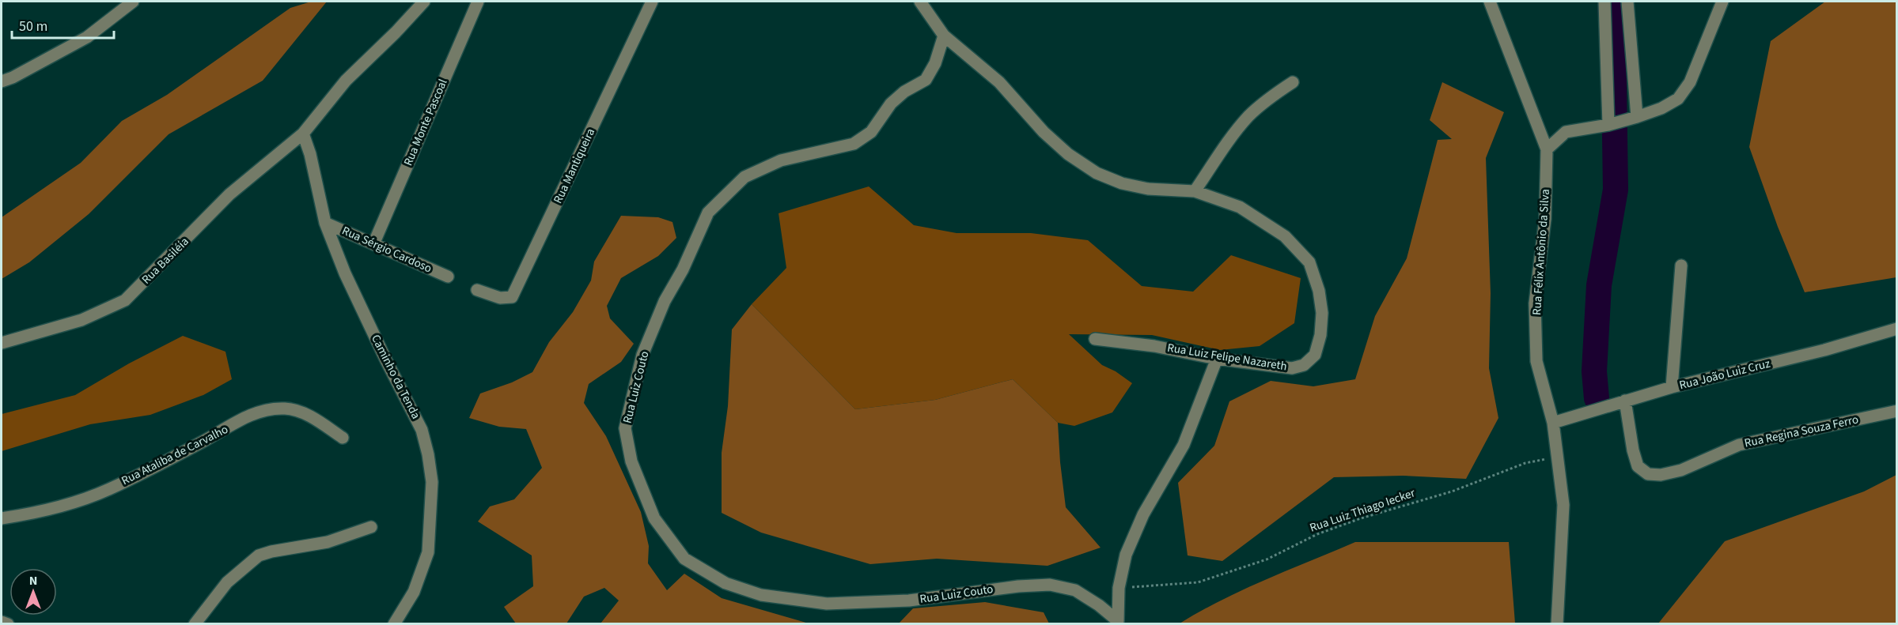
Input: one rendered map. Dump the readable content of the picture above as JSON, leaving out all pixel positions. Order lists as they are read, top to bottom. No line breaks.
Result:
{"streets":{"street":["Rua Monte Pascoal","Rua Mantiqueira","Rua Sérgio Cardoso","Rua Félix Antônio da Silva","Rua Basiléia","Rua Luiz Felipe Nazareth","Rua João Luiz Cruz","Caminho da Tenda","Rua Luiz Couto","Rua Regina Souza Ferro","Rua Ataliba de Carvalho"],"path":["Rua Luiz Thiago Iecker"]},"crossings":[["Rua Monte Pascoal","Rua Sérgio Cardoso"],["Rua Sérgio Cardoso","Caminho da Tenda"],["Rua Félix Antônio da Silva","Rua João Luiz Cruz"],["Rua Félix Antônio da Silva","Rua Luiz Thiago Iecker"],["Rua Basiléia","Caminho da Tenda"],["Rua Luiz Felipe Nazareth","Rua Luiz Couto"],["Rua João Luiz Cruz","Rua Regina Souza Ferro"]],"scale_bar":"50 m","north":"top"}
